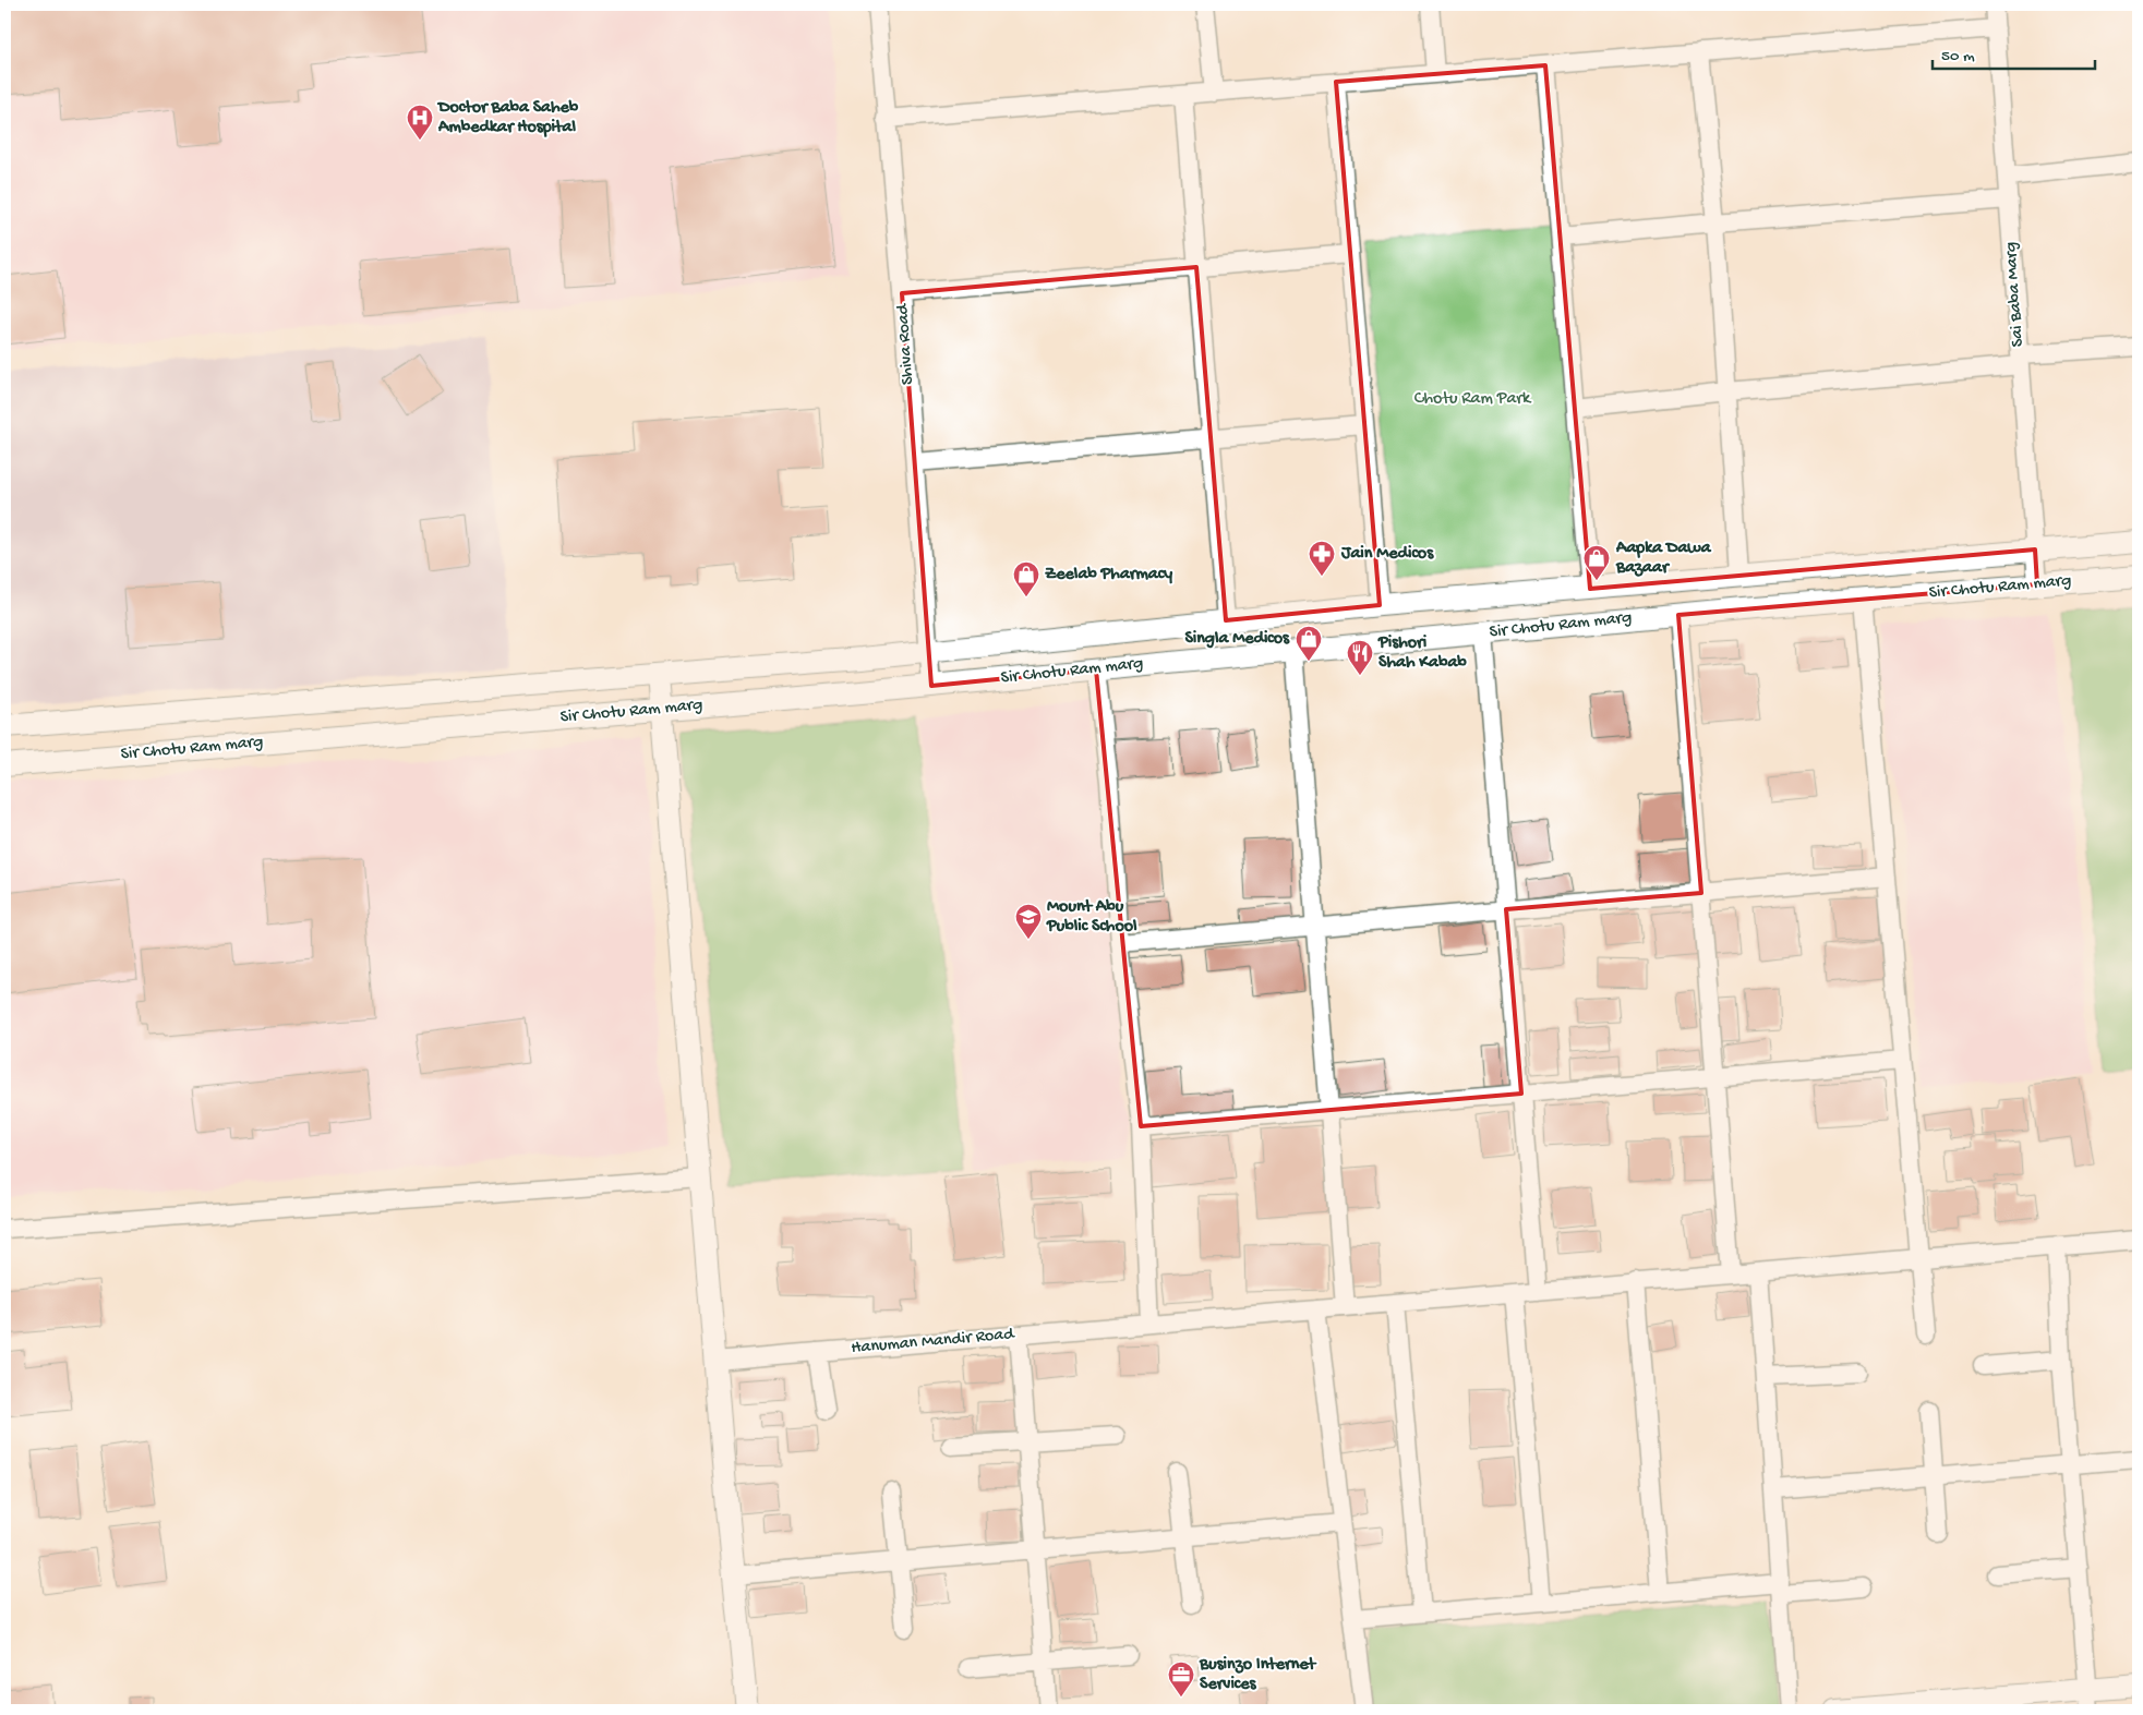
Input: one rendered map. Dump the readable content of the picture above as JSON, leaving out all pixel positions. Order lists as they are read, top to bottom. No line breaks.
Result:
{"streets":{"street":["Sai Baba Marg","Shiva Road","Sir Chotu Ram marg","Hanuman Mandir Road"]},"crossings":[["Sai Baba Marg","Sir Chotu Ram marg"],["Shiva Road","Sir Chotu Ram marg"]],"parks":["Chotu Ram Park"],"places":{"hospital":["Doctor Baba Saheb Ambedkar Hospital"],"pharmacy":["Jain Medicos"],"shop":["Aapka Dawa Bazaar","Zeelab Pharmacy","Singla Medicos"],"restaurant":["Pishori Shah Kabab"],"school or university":["Mount Abu Public School"],"office":["Businzo Internet Services"]},"scale_bar":"50 m"}
